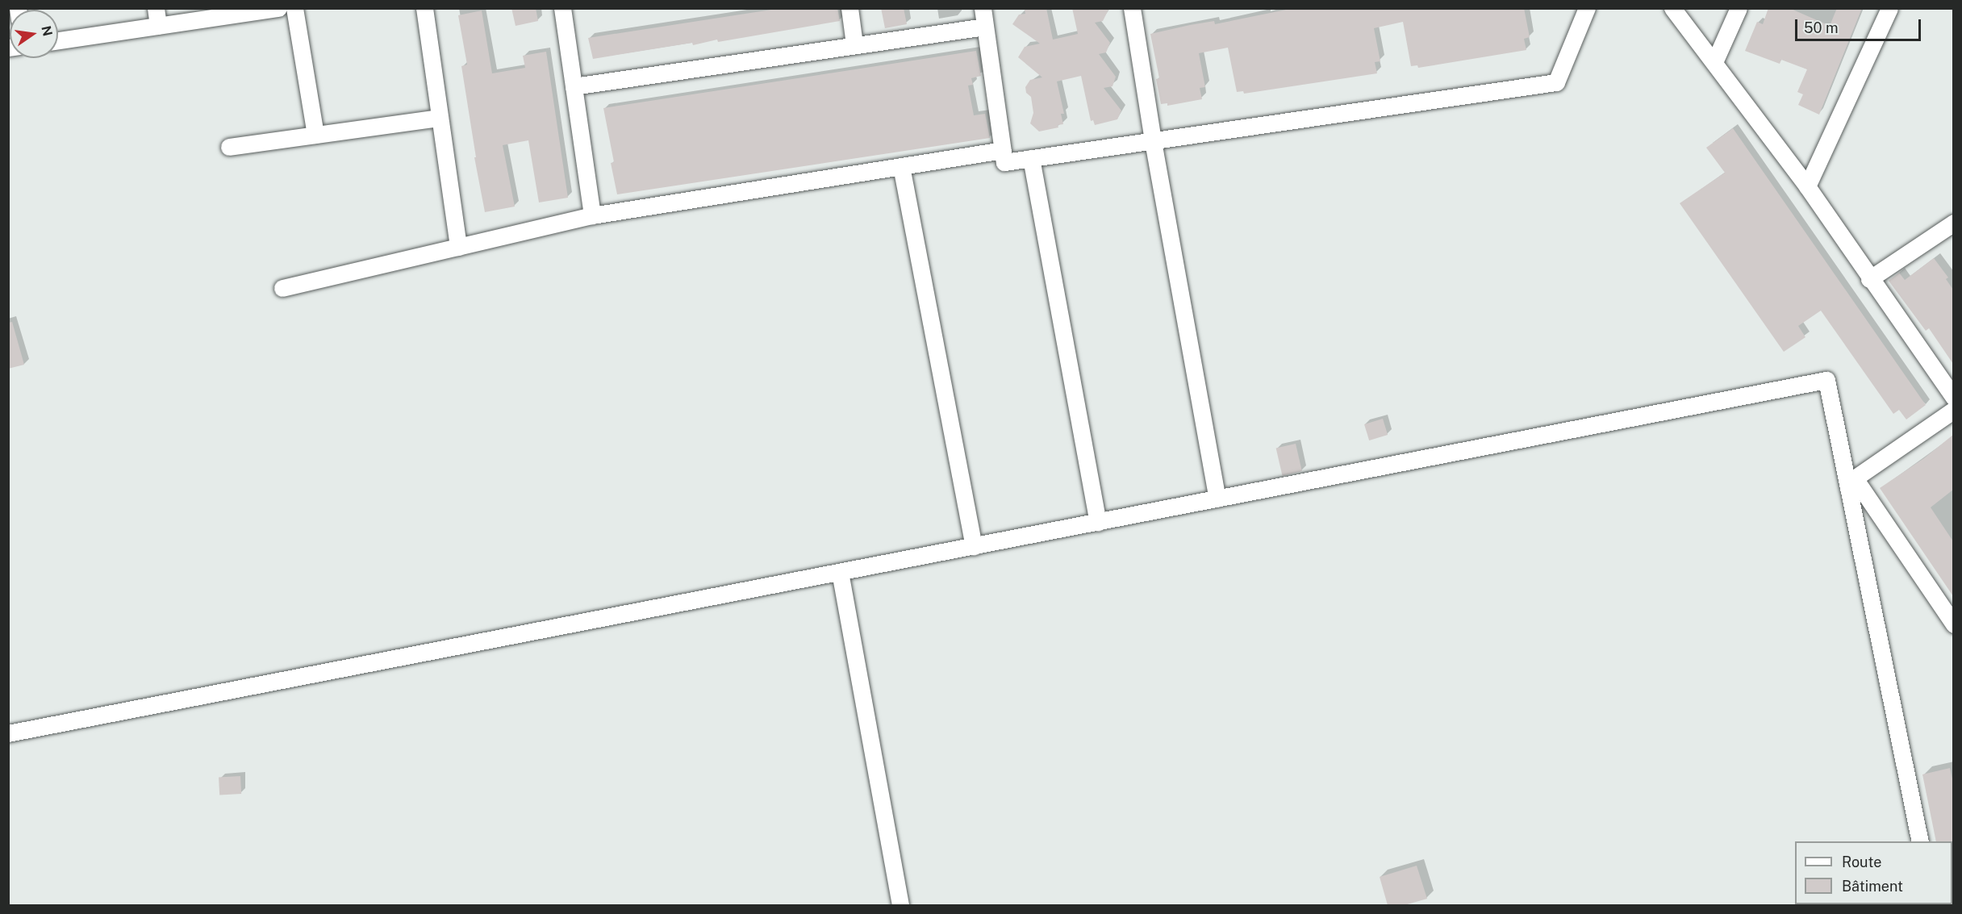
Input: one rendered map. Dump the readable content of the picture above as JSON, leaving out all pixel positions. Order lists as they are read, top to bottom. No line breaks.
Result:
{"legend":["Route","Bâtiment"],"scale_bar":"50 m","north":"right"}
